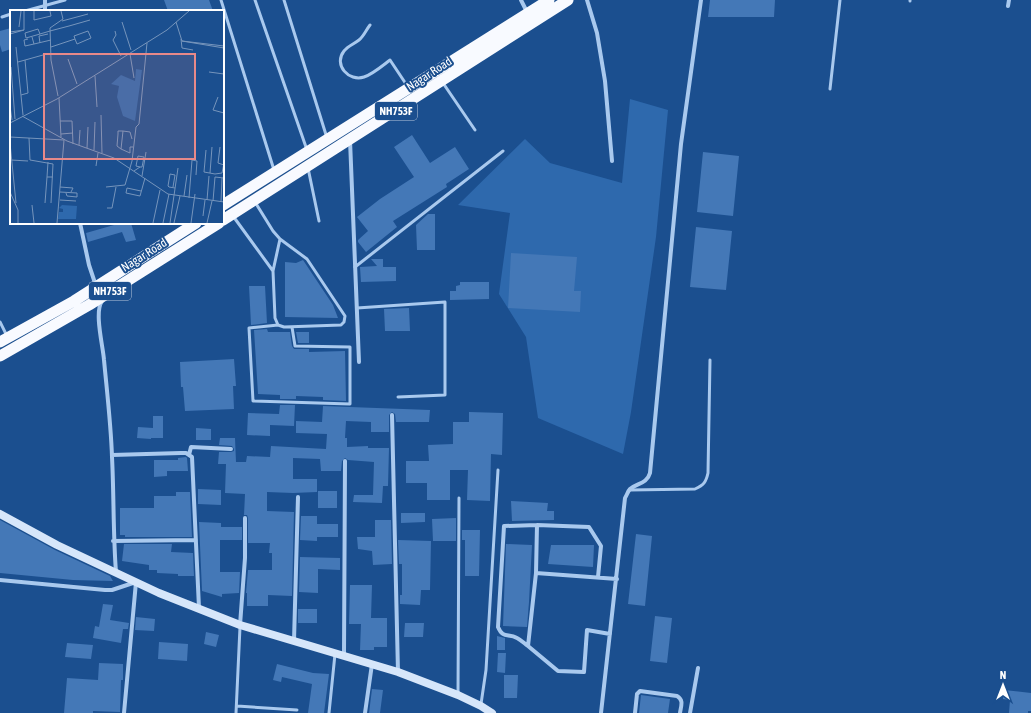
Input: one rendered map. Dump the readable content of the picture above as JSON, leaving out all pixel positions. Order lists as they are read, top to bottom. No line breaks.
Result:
{"streets":{"highway":["Nagar Road","NH753F"]},"north":"top"}
